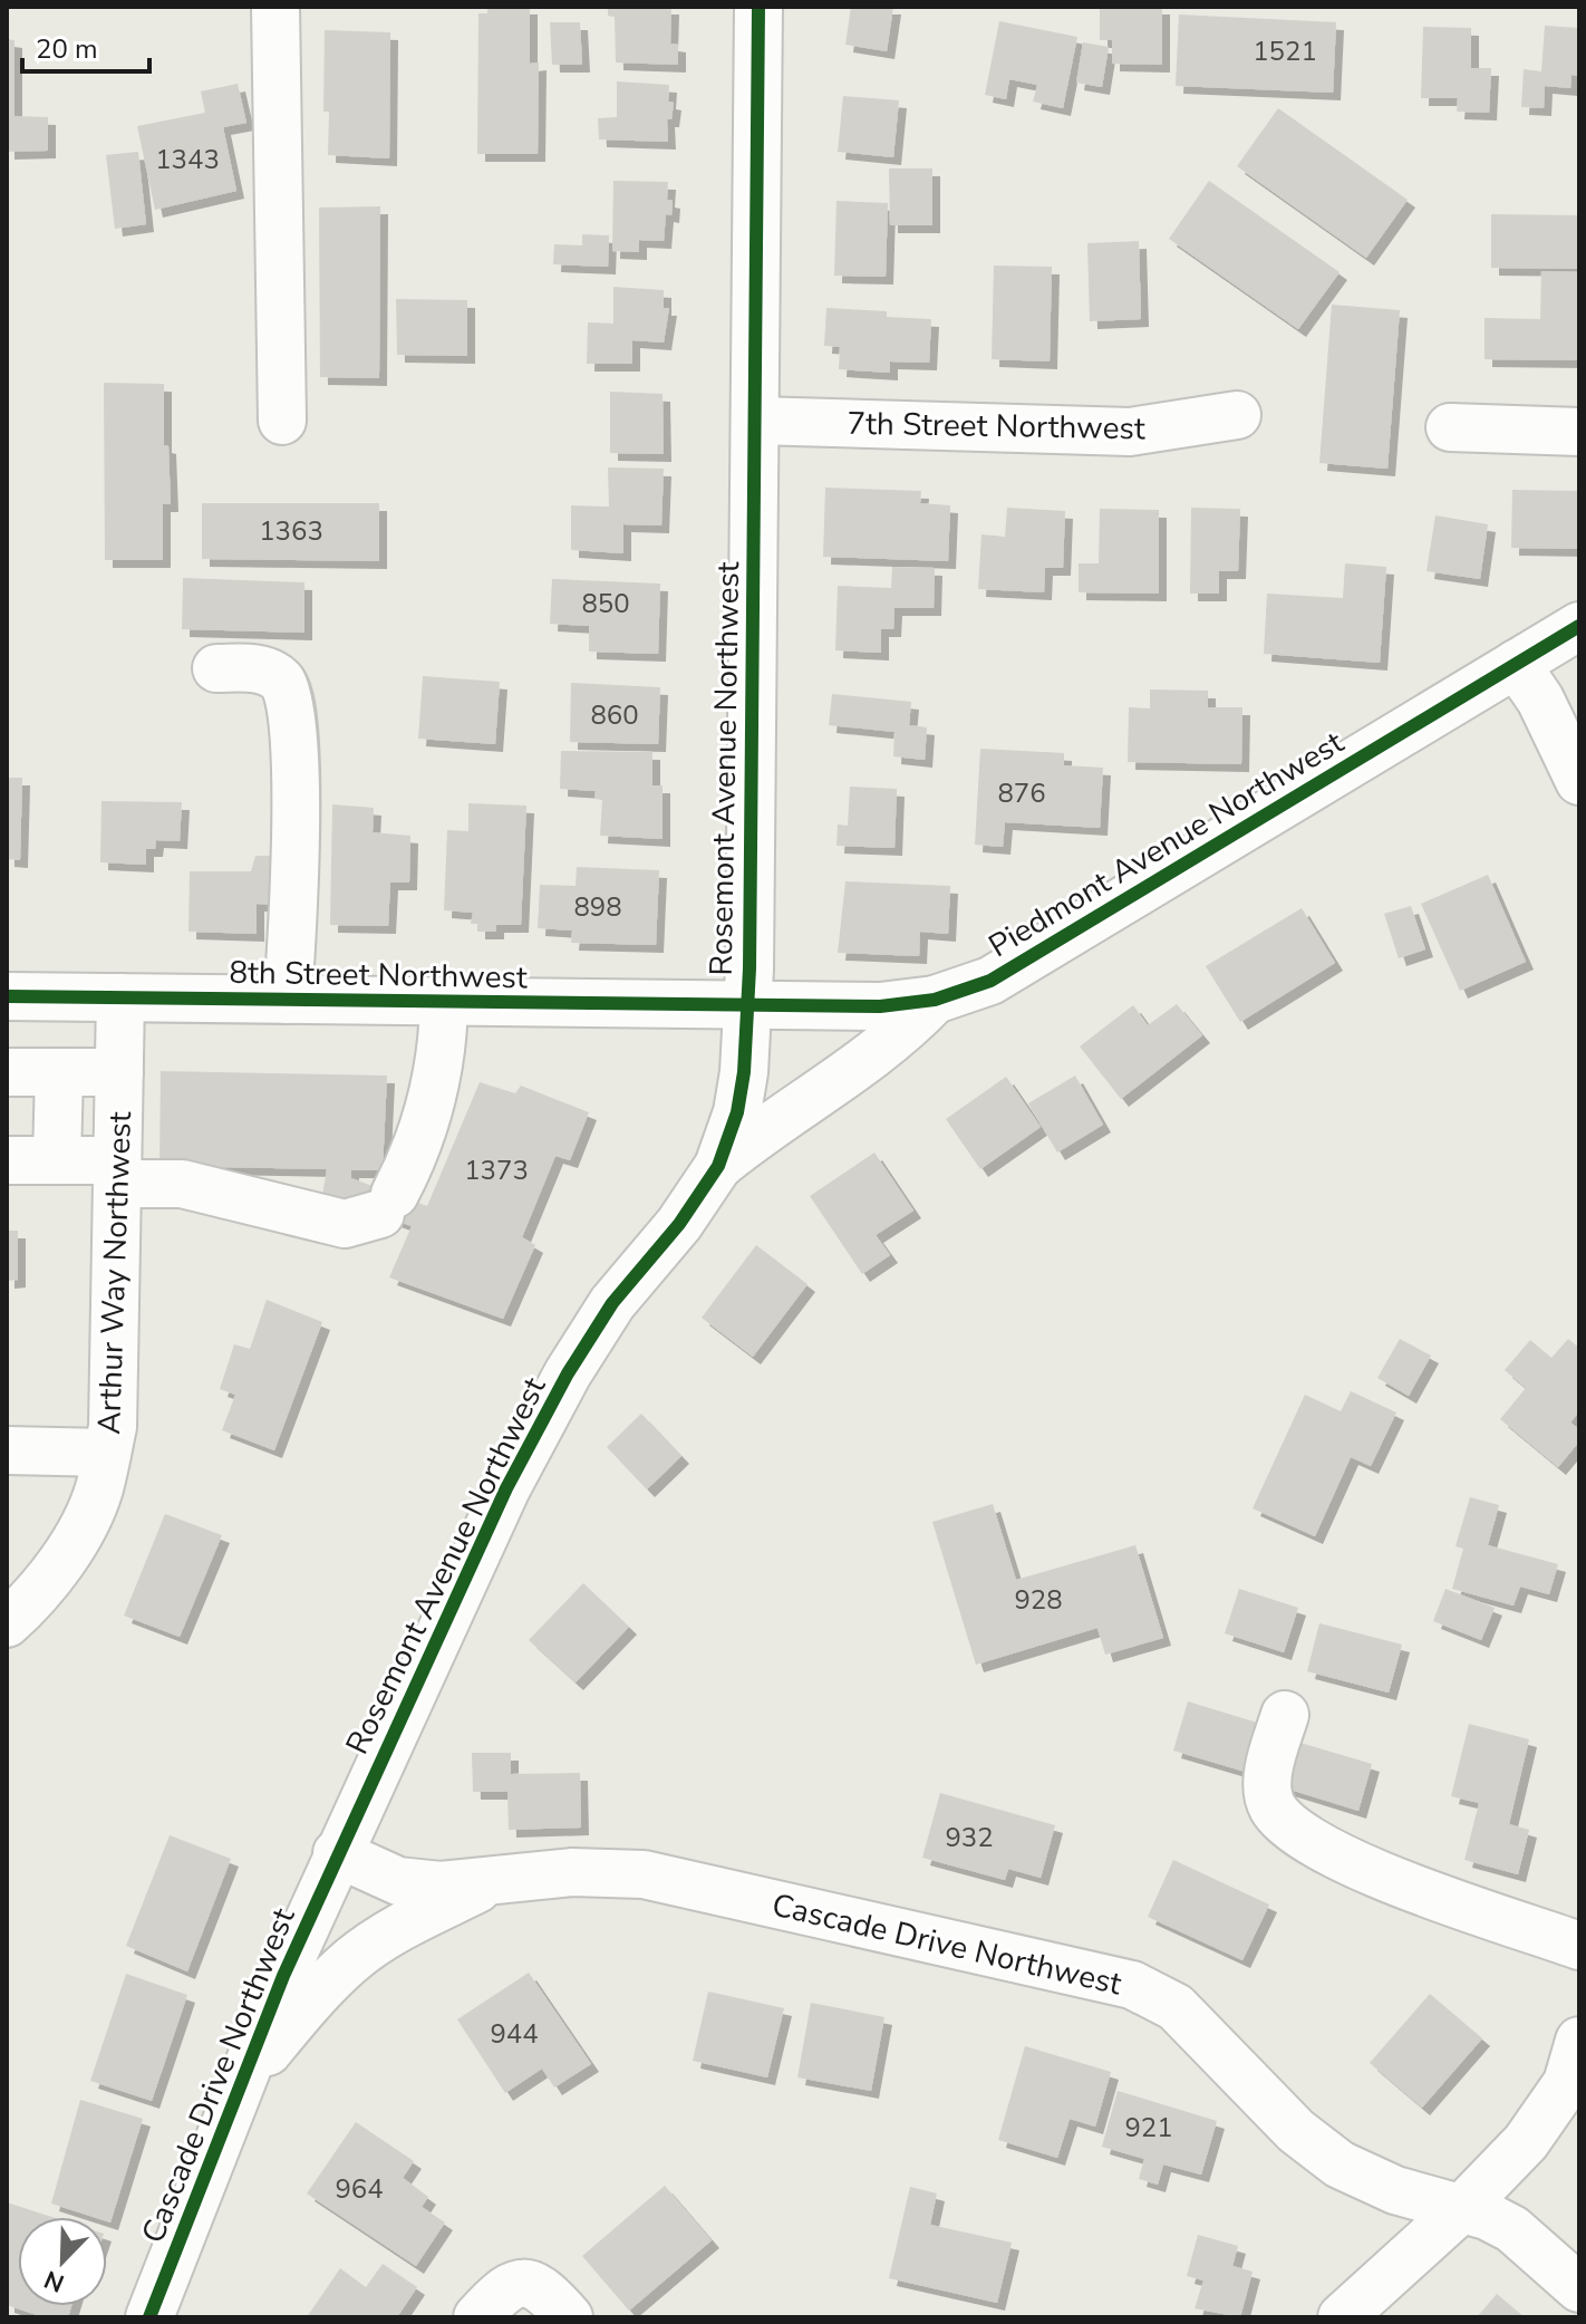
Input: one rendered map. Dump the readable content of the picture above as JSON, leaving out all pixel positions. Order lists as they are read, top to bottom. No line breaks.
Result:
{"streets":{"street":["7th Street Northwest","Rosemont Avenue Northwest","Piedmont Avenue Northwest","8th Street Northwest","Arthur Way Northwest","Cascade Drive Northwest"]},"crossings":[["7th Street Northwest","Rosemont Avenue Northwest"],["Rosemont Avenue Northwest","Piedmont Avenue Northwest"],["Rosemont Avenue Northwest","8th Street Northwest"],["Rosemont Avenue Northwest","Cascade Drive Northwest"],["Piedmont Avenue Northwest","8th Street Northwest"],["8th Street Northwest","Arthur Way Northwest"]],"house_numbers":["1521","1343","1363","850","860","876","898","1373","928","932","944","921","964"],"scale_bar":"20 m","north":"bottom left"}
